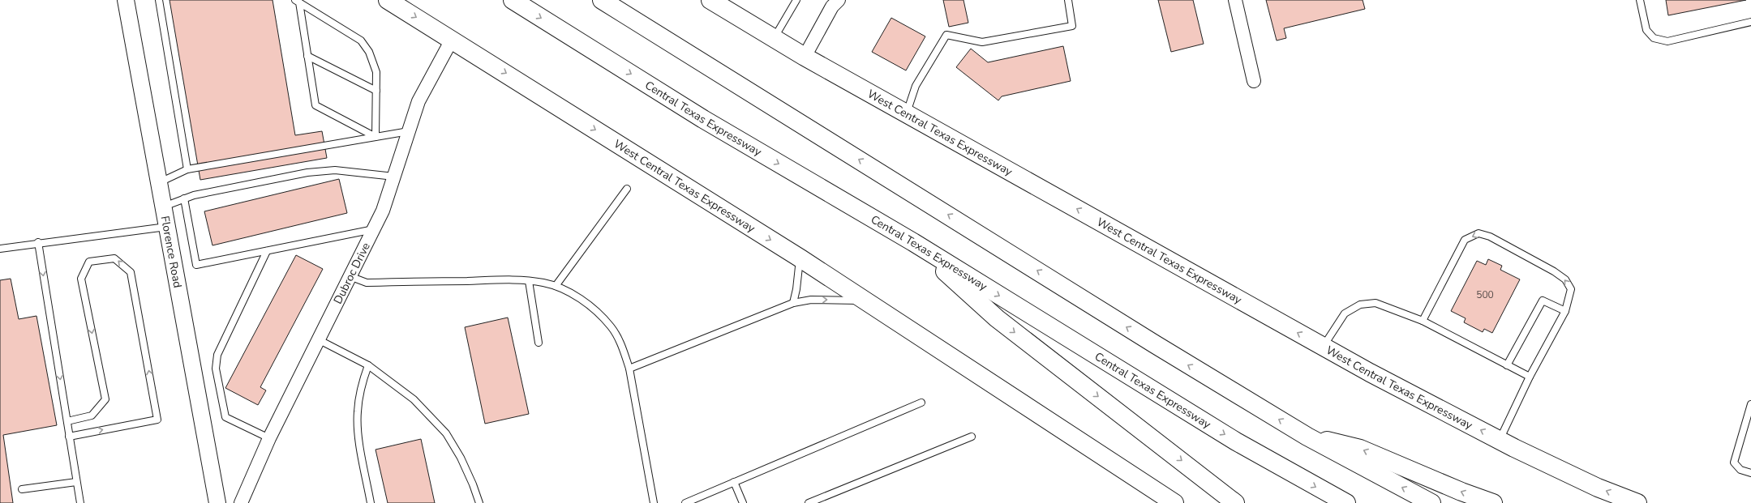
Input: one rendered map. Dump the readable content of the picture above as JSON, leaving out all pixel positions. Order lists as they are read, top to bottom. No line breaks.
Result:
{"streets":{"main road":["Central Texas Expressway","West Central Texas Expressway"],"street":["Florence Road","Dubroc Drive"]},"crossings":[["West Central Texas Expressway","Dubroc Drive"]],"house_numbers":["500"]}
